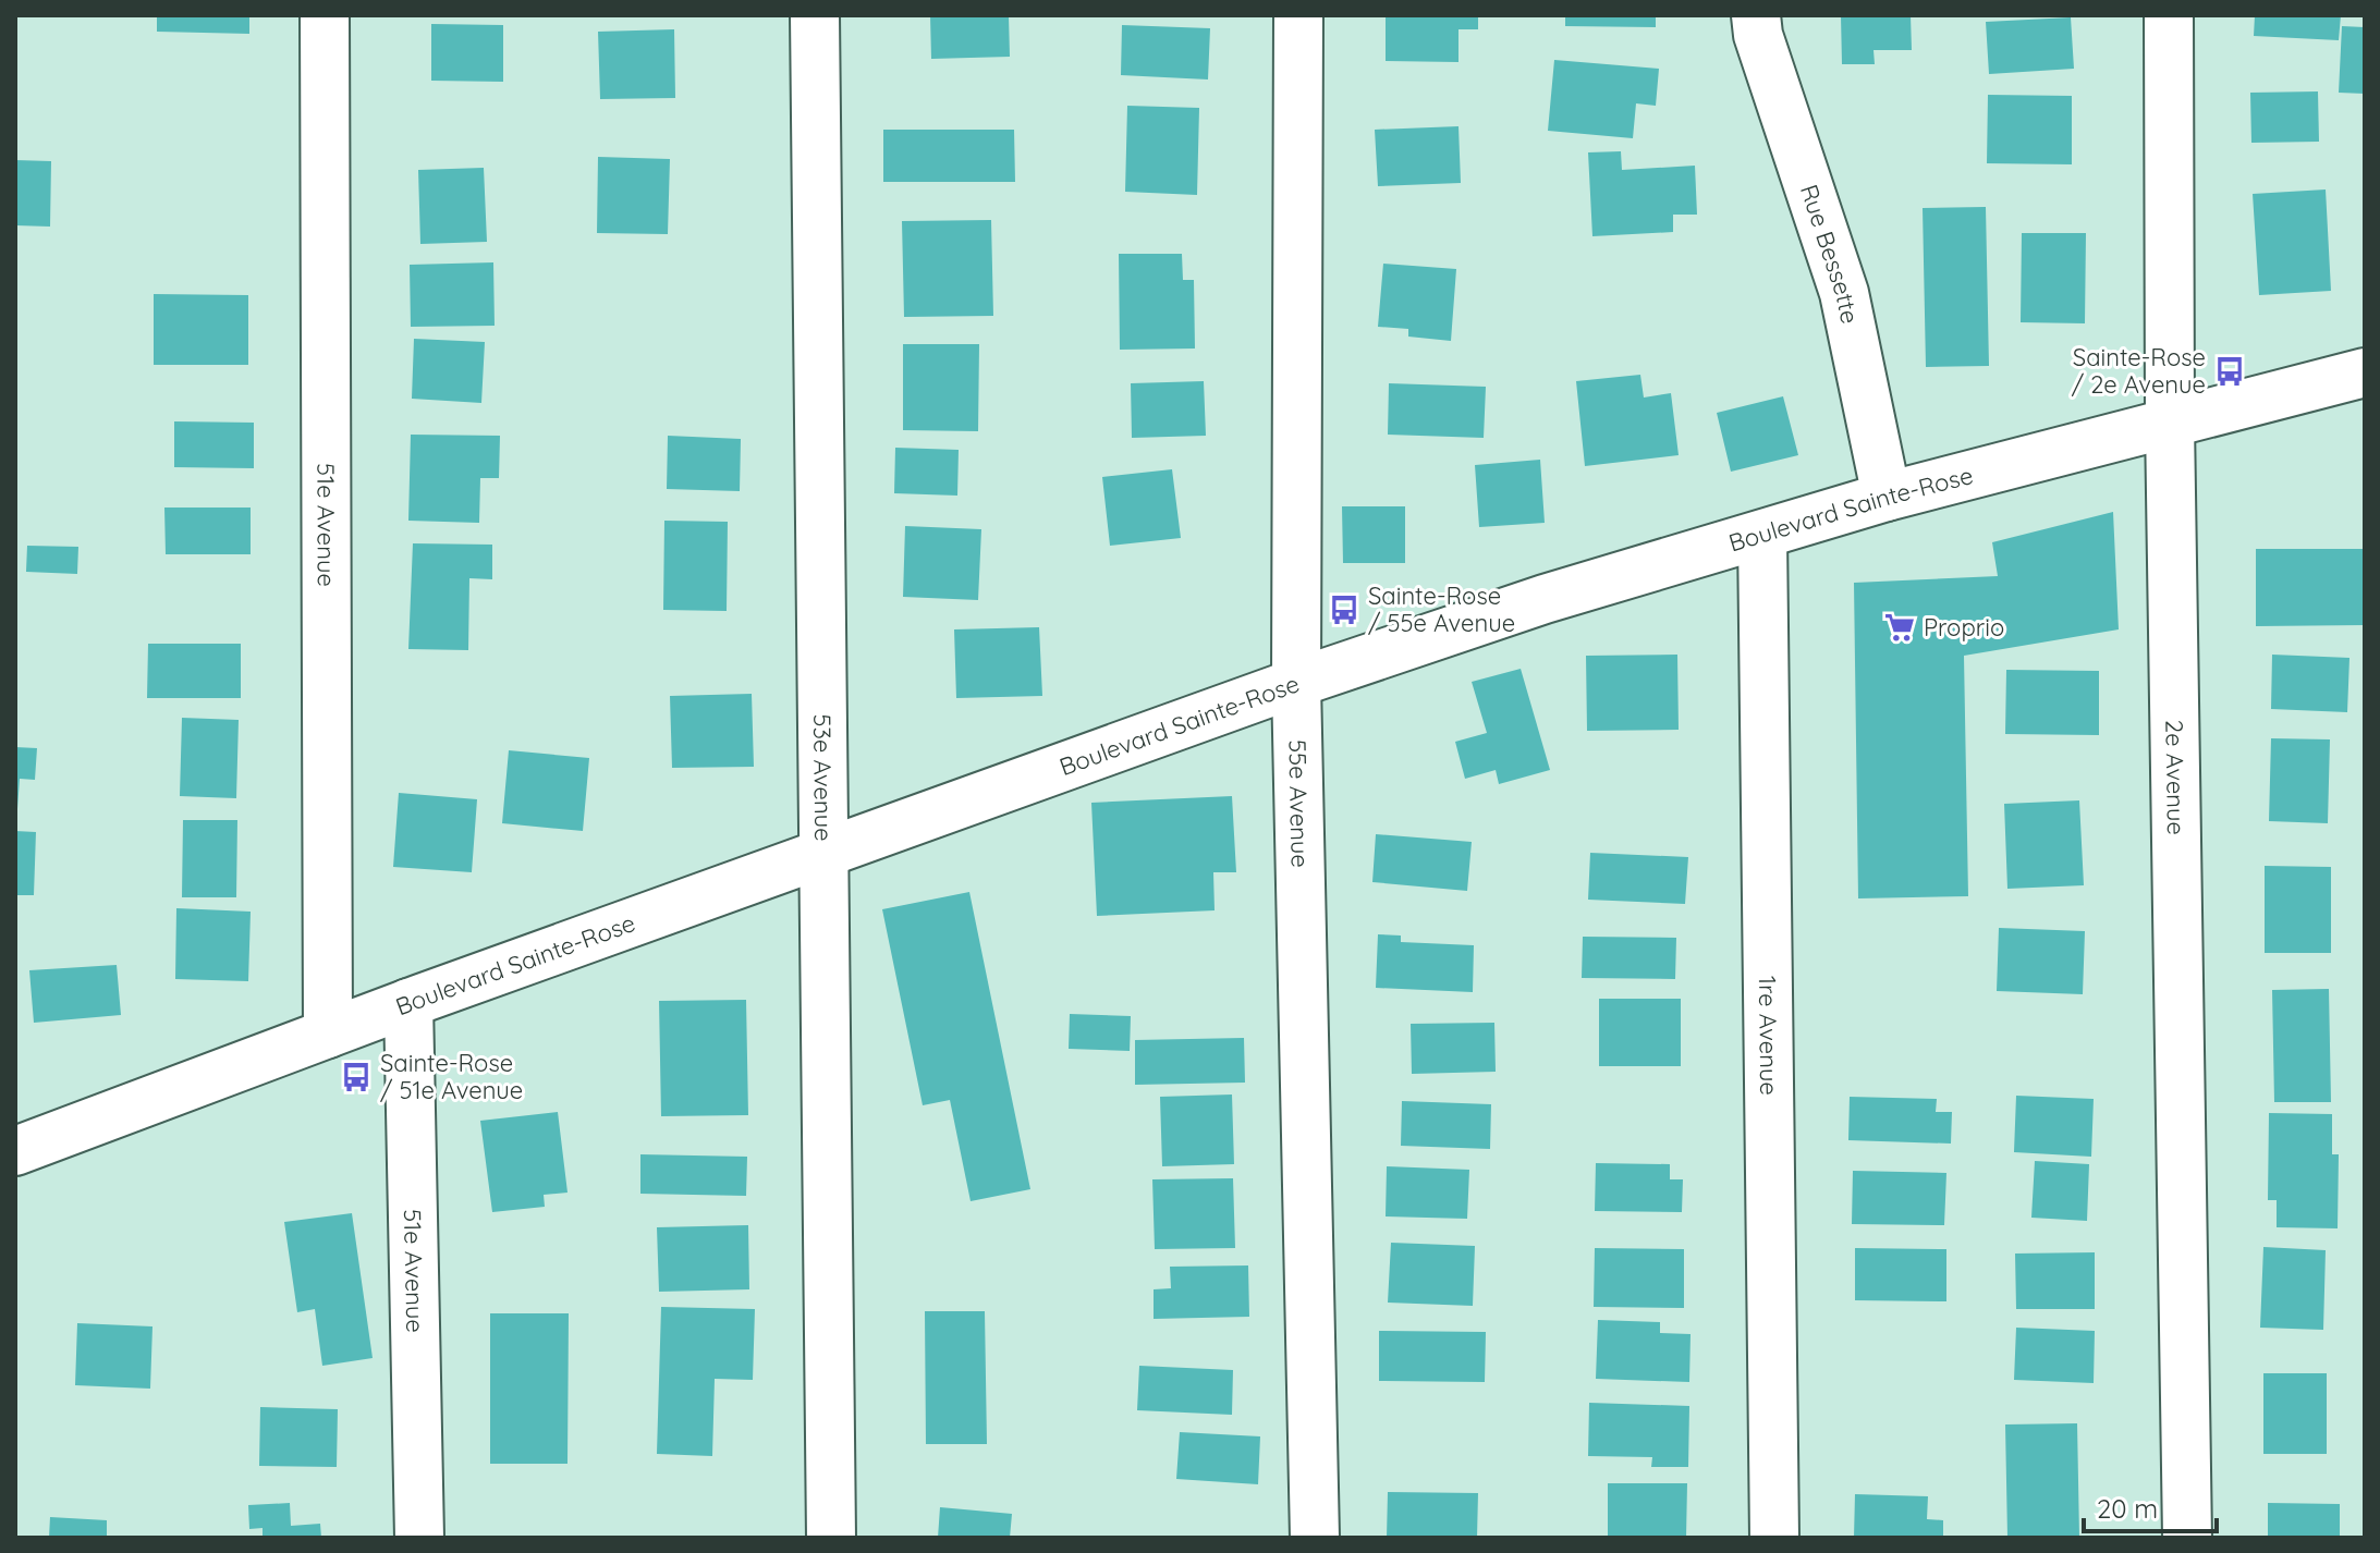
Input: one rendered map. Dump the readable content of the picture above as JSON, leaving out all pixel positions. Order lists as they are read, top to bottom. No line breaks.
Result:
{"streets":{"street":["Rue Bessette","Boulevard Sainte-Rose","51e Avenue","53e Avenue","2e Avenue","55e Avenue","1re Avenue"]},"crossings":[["Rue Bessette","Boulevard Sainte-Rose"],["Boulevard Sainte-Rose","51e Avenue"],["Boulevard Sainte-Rose","53e Avenue"],["Boulevard Sainte-Rose","2e Avenue"],["Boulevard Sainte-Rose","55e Avenue"],["Boulevard Sainte-Rose","1re Avenue"]],"places":{"bus stop":["Sainte-Rose / 2e Avenue","Sainte-Rose / 55e Avenue","Sainte-Rose / 51e Avenue"],"supermarket":["Proprio"]},"scale_bar":"20 m"}
